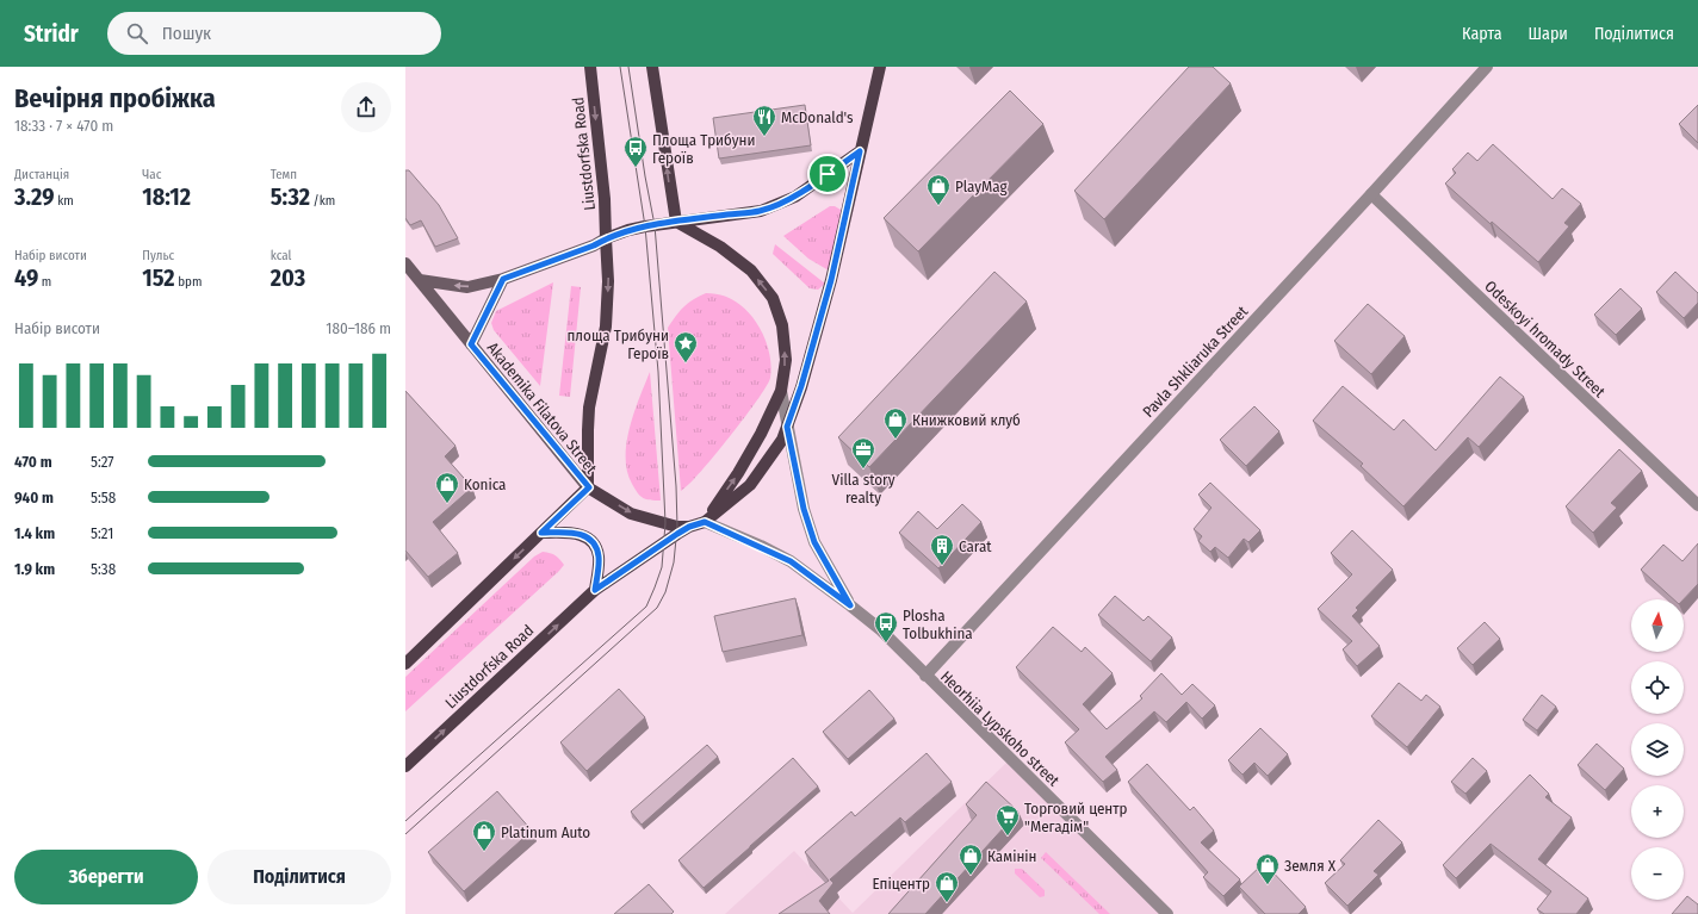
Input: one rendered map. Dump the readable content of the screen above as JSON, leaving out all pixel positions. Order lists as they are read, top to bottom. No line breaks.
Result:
{"streets":{"main road":["Liustdorfska Road","Akademika Filatova Street"],"street":["Odeskoyi hromady Street","Pavla Shkliaruka Street","Heorhiia Lypskoho street"]},"crossings":[["Odeskoyi hromady Street","Pavla Shkliaruka Street"],["Pavla Shkliaruka Street","Heorhiia Lypskoho street"]],"places":{"restaurant":["McDonald's"],"bus stop":["Площа Трибуни Героїв","Plosha Tolbukhina"],"shop":["PlayMag","Книжковий клуб","Konica","Platinum Auto","Камінін","Земля Х","Епіцентр"],"place":["площа Трибуни Героїв"],"office":["Villa story realty"],"building":["Carat"],"supermarket":["Торговий центр \"Мегадім\""]},"north":"top","page":{"header":"Stridr","search":"Пошук","nav":["Карта","Шари","Поділитися"],"heading":["Вечірня пробіжка","18:33 · 7 × 470 m"],"stats":[["Дистанція","3.29 km"],["Час","18:12"],["Темп","5:32 /km"],["Набір висоти","49 m"],["Пульс","152 bpm"],["kcal","203"]],"chart":["Набір висоти","180–186 m"],"list":[{"name":"470 m","note":"5:27"},{"name":"940 m","note":"5:58"},{"name":"1.4 km","note":"5:21"},{"name":"1.9 km","note":"5:38"}],"map_buttons":["+","−"],"buttons":["Зберегти","Поділитися"]}}
